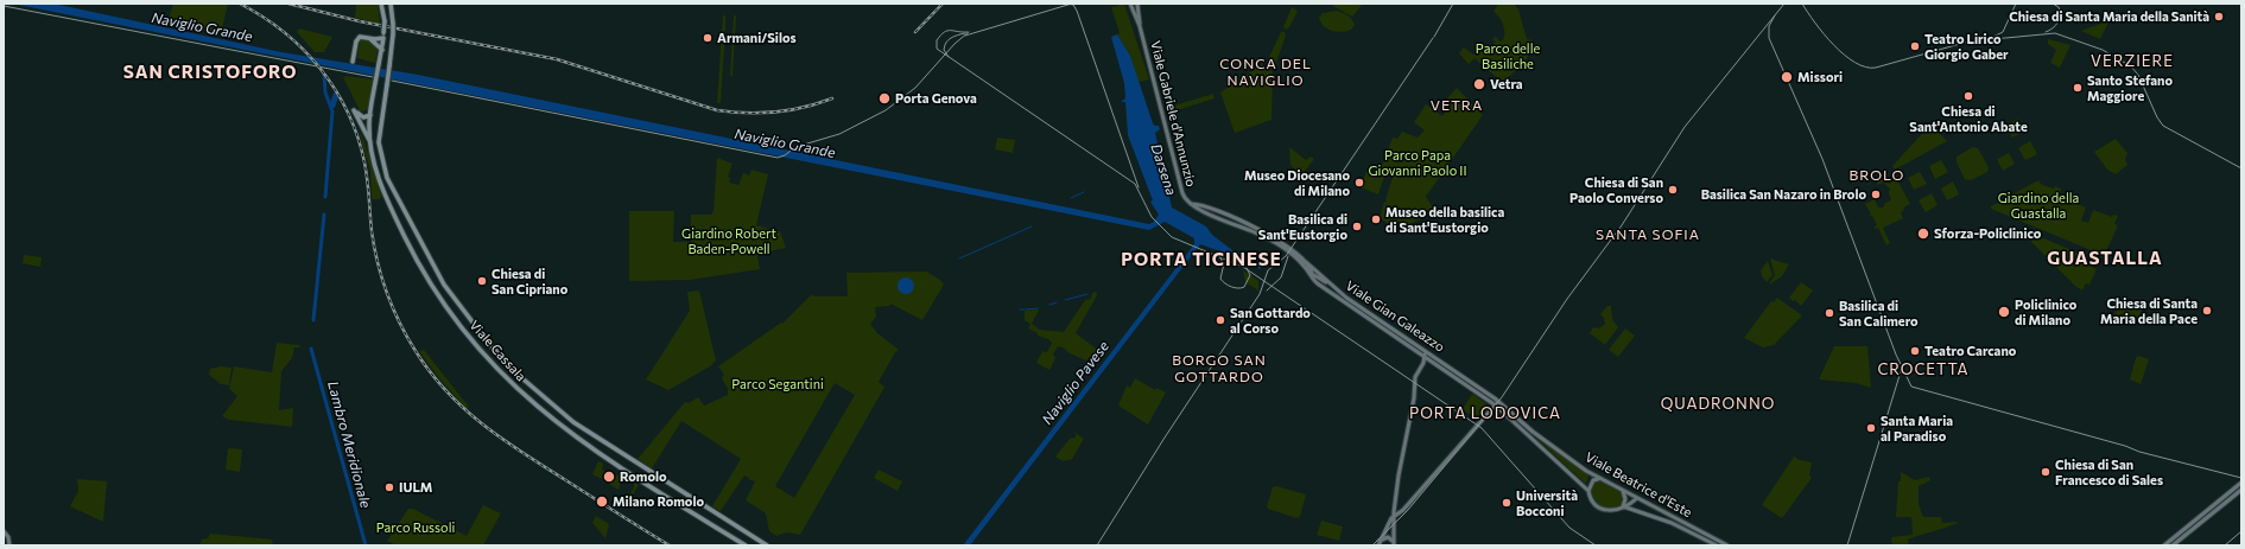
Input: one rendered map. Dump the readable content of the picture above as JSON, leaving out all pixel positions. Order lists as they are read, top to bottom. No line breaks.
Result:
{"streets":{"main road":["Viale Gabriele d'Annunzio","Viale Gian Galeazzo","Viale Cassala","Viale Beatrice d'Este"]},"crossings":[["Viale Gabriele d'Annunzio","Viale Gian Galeazzo"],["Viale Gian Galeazzo","Viale Beatrice d'Este"]],"districts":["VERZIERE","CONCA DEL NAVIGLIO","SAN CRISTOFORO","VETRA","BROLO","SANTA SOFIA","GUASTALLA","PORTA TICINESE","BORGO SAN GOTTARDO","CROCETTA","QUADRONNO","PORTA LODOVICA"],"water":["Naviglio Grande","Darsena","Naviglio Pavese","Lambro Meridionale"],"parks":["Parco delle Basiliche","Parco Papa Giovanni Paolo II","Giardino della Guastalla","Giardino Robert Baden-Powell","Parco Segantini","Parco Russoli"],"places":["Chiesa di Santa Maria della Sanità","Armani/Silos","Teatro Lirico Giorgio Gaber","Missori","Vetra","Santo Stefano Maggiore","Chiesa di Sant'Antonio Abate","Porta Genova","Museo Diocesano di Milano","Chiesa di San Paolo Converso","Basilica San Nazaro in Brolo","Museo della basilica di Sant'Eustorgio","Basilica di Sant'Eustorgio","Sforza-Policlinico","Chiesa di San Cipriano","Chiesa di Santa Maria della Pace","Policlinico di Milano","Basilica di San Calimero","San Gottardo al Corso","Teatro Carcano","Santa Maria al Paradiso","Chiesa di San Francesco di Sales","Romolo","IULM","Milano Romolo","Università Bocconi"]}
